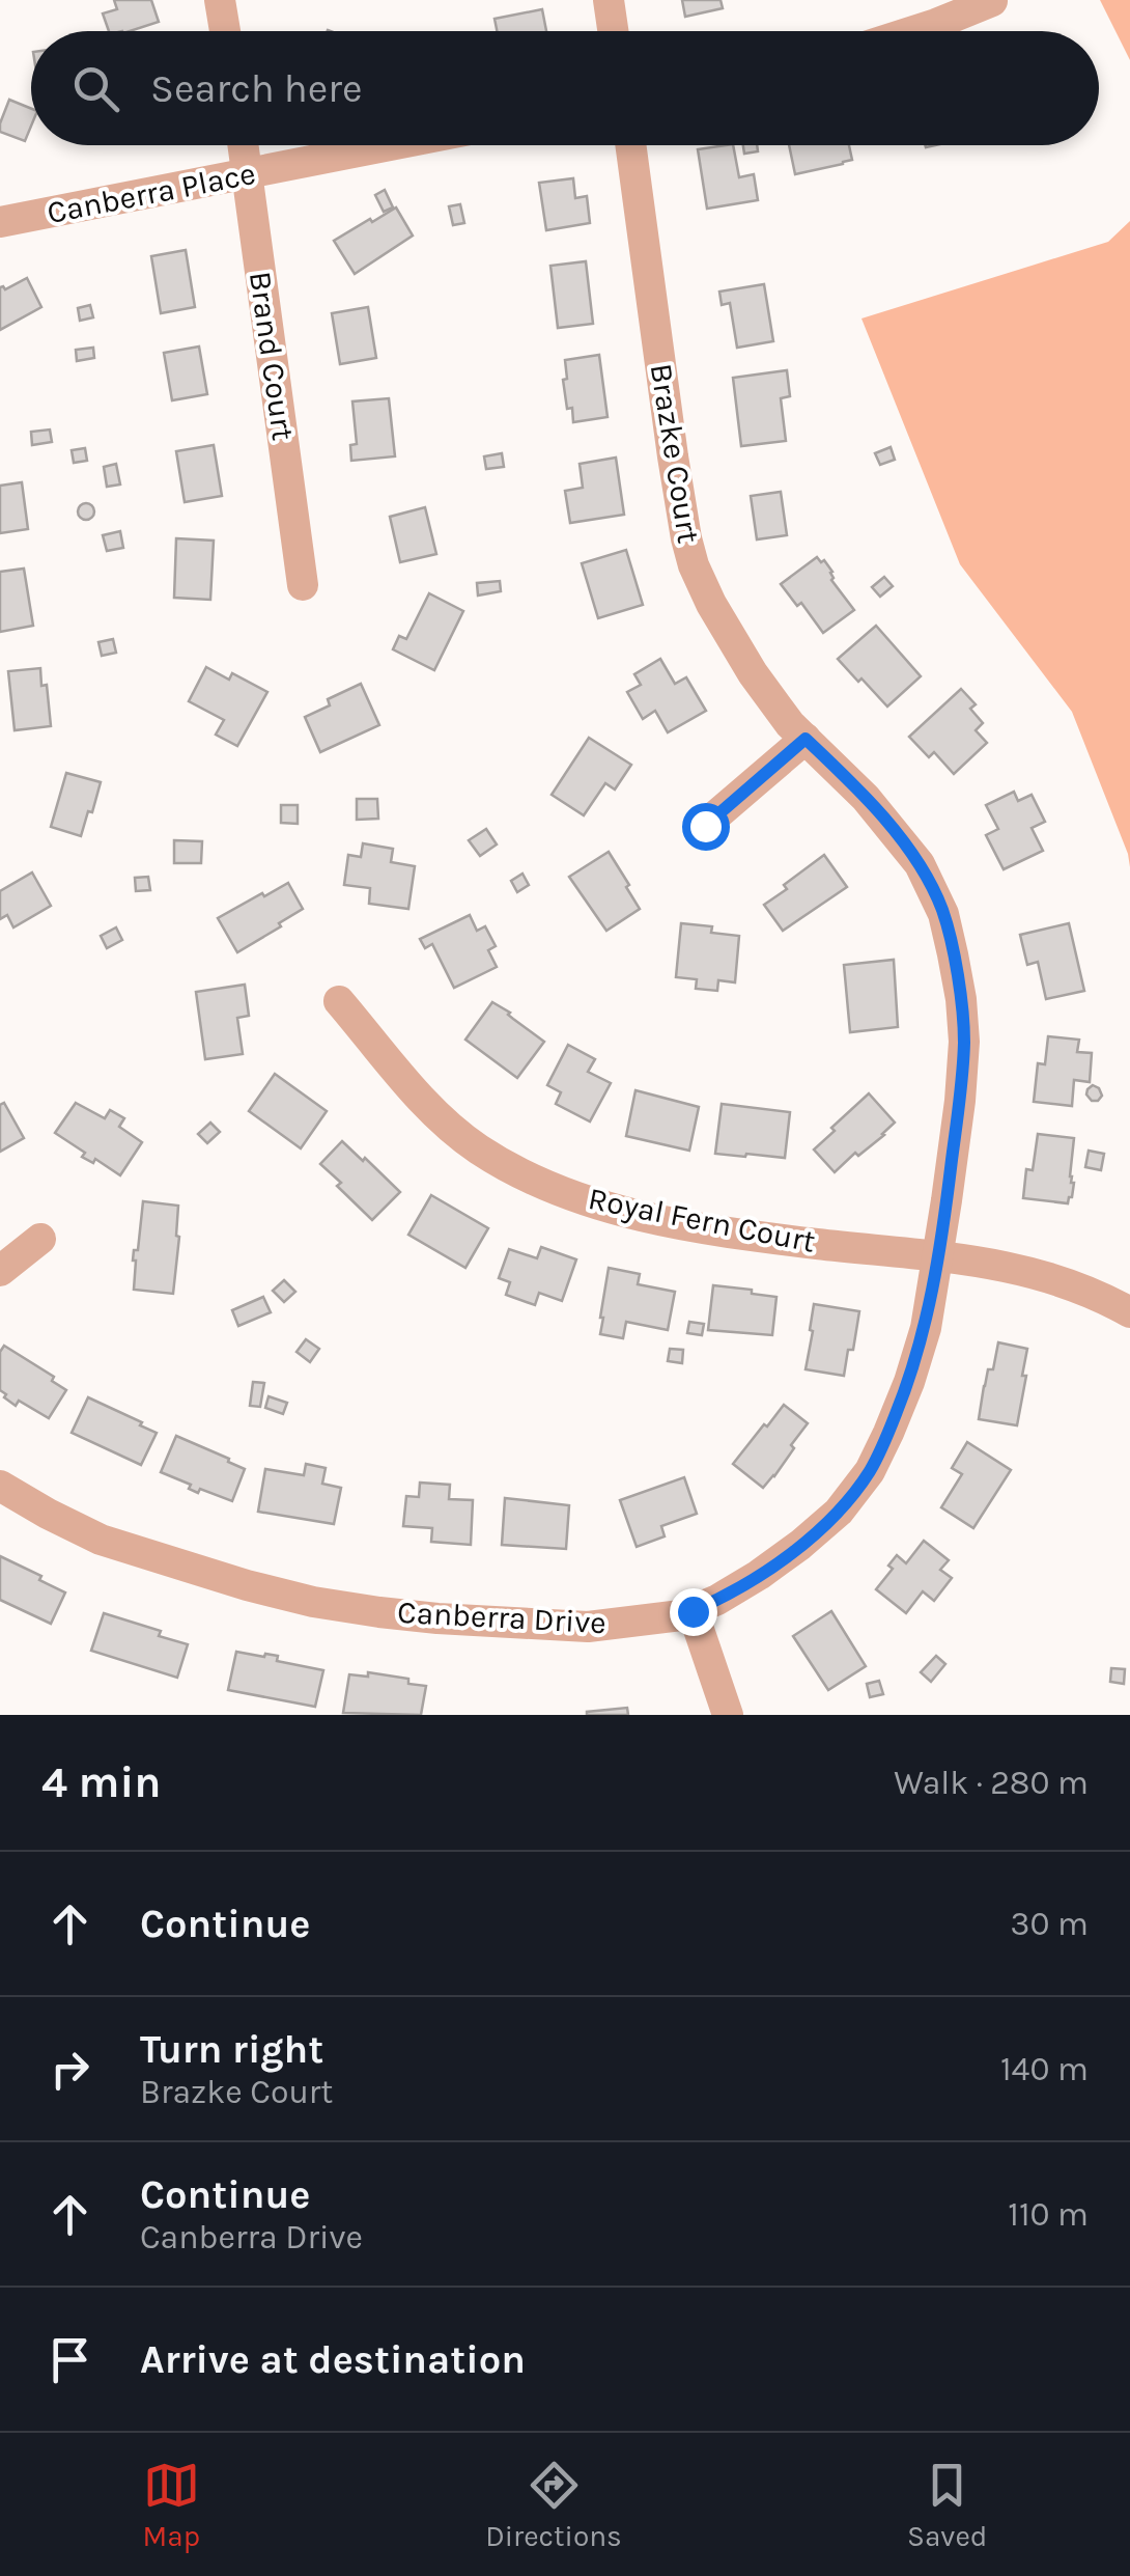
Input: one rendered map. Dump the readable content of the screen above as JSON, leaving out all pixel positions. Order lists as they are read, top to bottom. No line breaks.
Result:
{"streets":{"street":["Canberra Place","Brand Court","Brazke Court","Royal Fern Court","Canberra Drive"]},"crossings":[["Canberra Place","Brand Court"],["Brazke Court","Royal Fern Court"],["Brazke Court","Canberra Drive"],["Royal Fern Court","Canberra Drive"]],"page":{"search":"Search here","heading":["4 min","Walk · 280 m"],"list":[["Continue","30 m"],["Turn right","Brazke Court","140 m"],["Continue","Canberra Drive","110 m"],"Arrive at destination"],"nav":["Map","Directions","Saved"]}}
